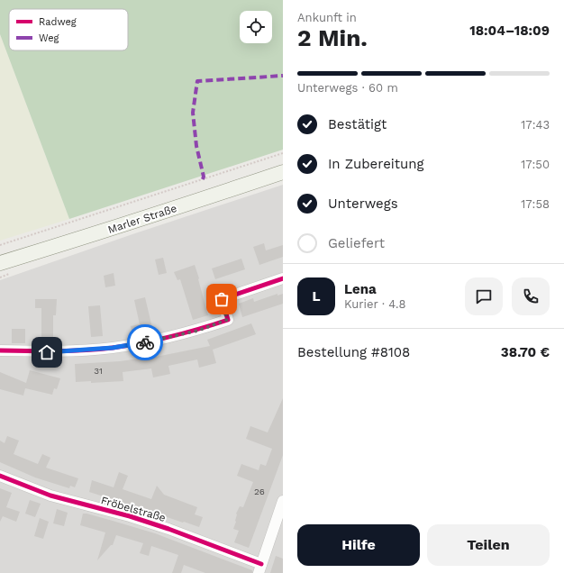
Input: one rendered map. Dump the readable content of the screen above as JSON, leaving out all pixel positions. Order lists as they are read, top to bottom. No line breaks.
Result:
{"streets":{"main road":["Marler Straße"],"street":["Fröbelstraße"]},"house_numbers":["31","26"],"legend":["Radweg","Weg"],"page":{"heading":["2 Min.","Ankunft in","18:04–18:09"],"panel":["Lena","Kurier · 4.8","Bestellung #8108","38.70 €"],"bar":"Unterwegs · 60 m","list":[["Bestätigt","17:43"],["In Zubereitung","17:50"],["Unterwegs","17:58"],"Geliefert"],"round":"L","buttons":["Hilfe","Teilen"]}}
